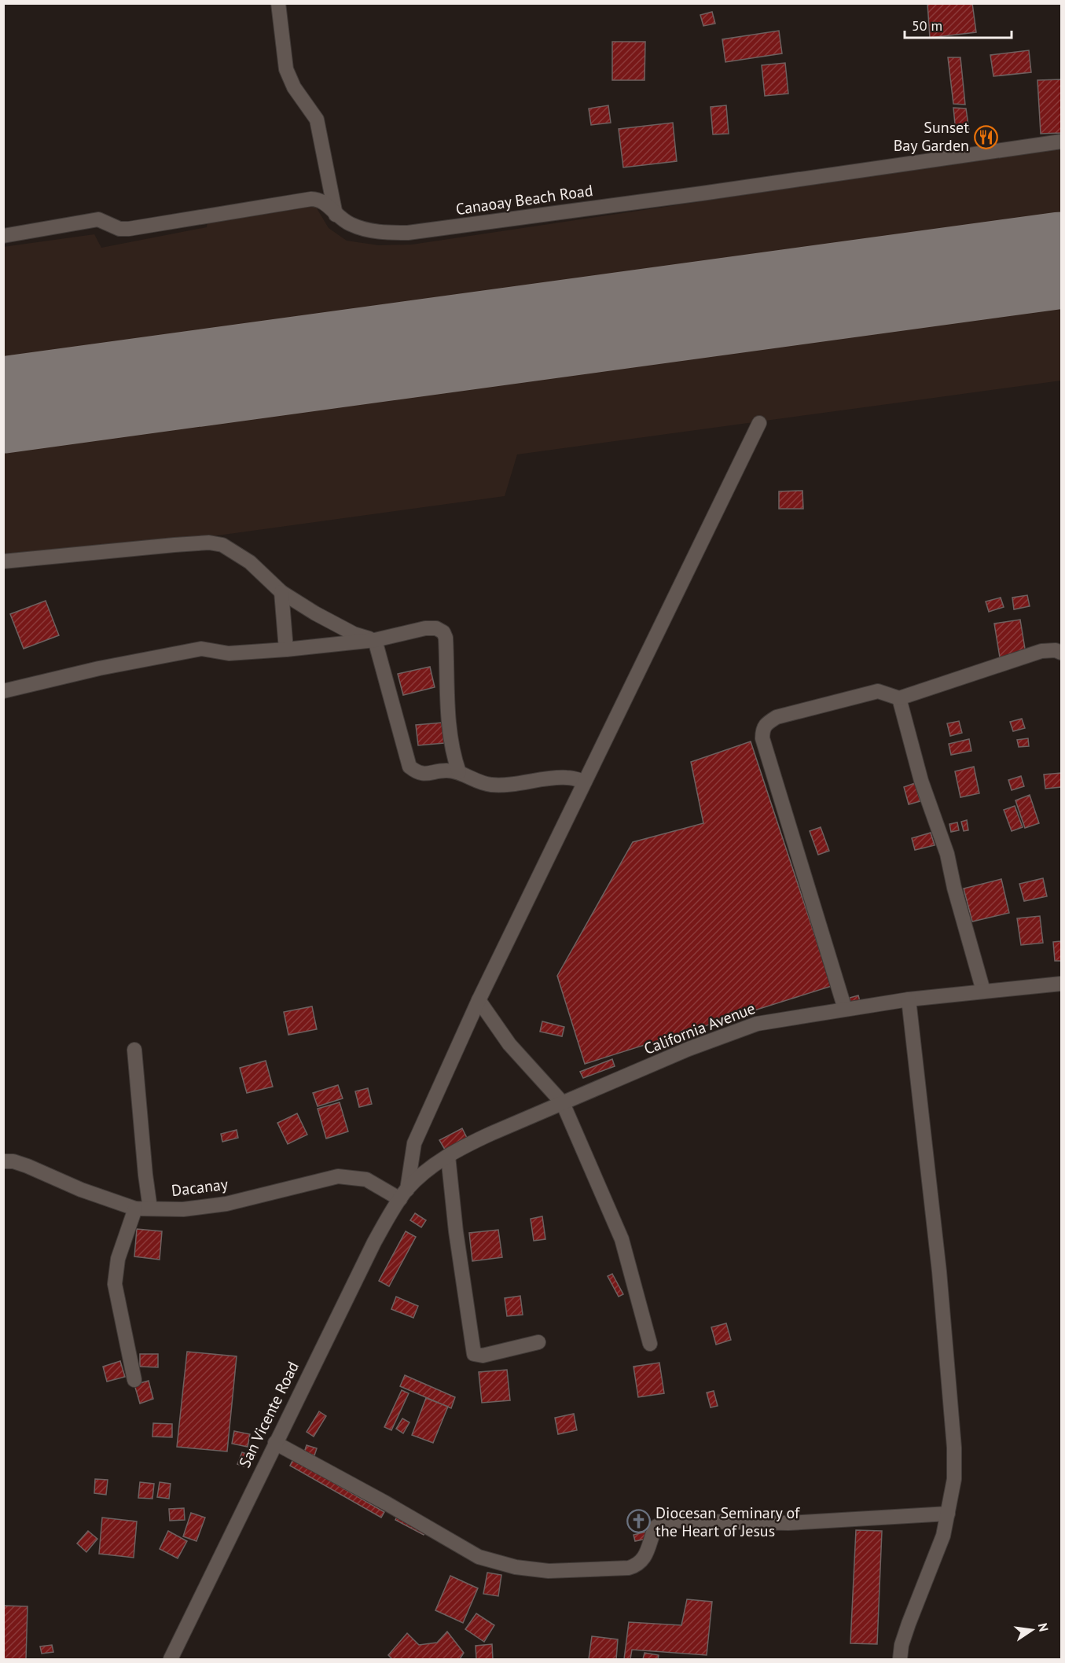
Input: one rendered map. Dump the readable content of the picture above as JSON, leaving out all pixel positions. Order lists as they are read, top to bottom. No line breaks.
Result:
{"streets":{"street":["Canaoay Beach Road","California Avenue","Dacanay","San Vicente Road"]},"crossings":[["California Avenue","Dacanay"],["California Avenue","San Vicente Road"],["Dacanay","San Vicente Road"]],"places":{"restaurant":["Sunset Bay Garden"],"church":["Diocesan Seminary of the Heart of Jesus"]},"scale_bar":"50 m","north":"right"}
